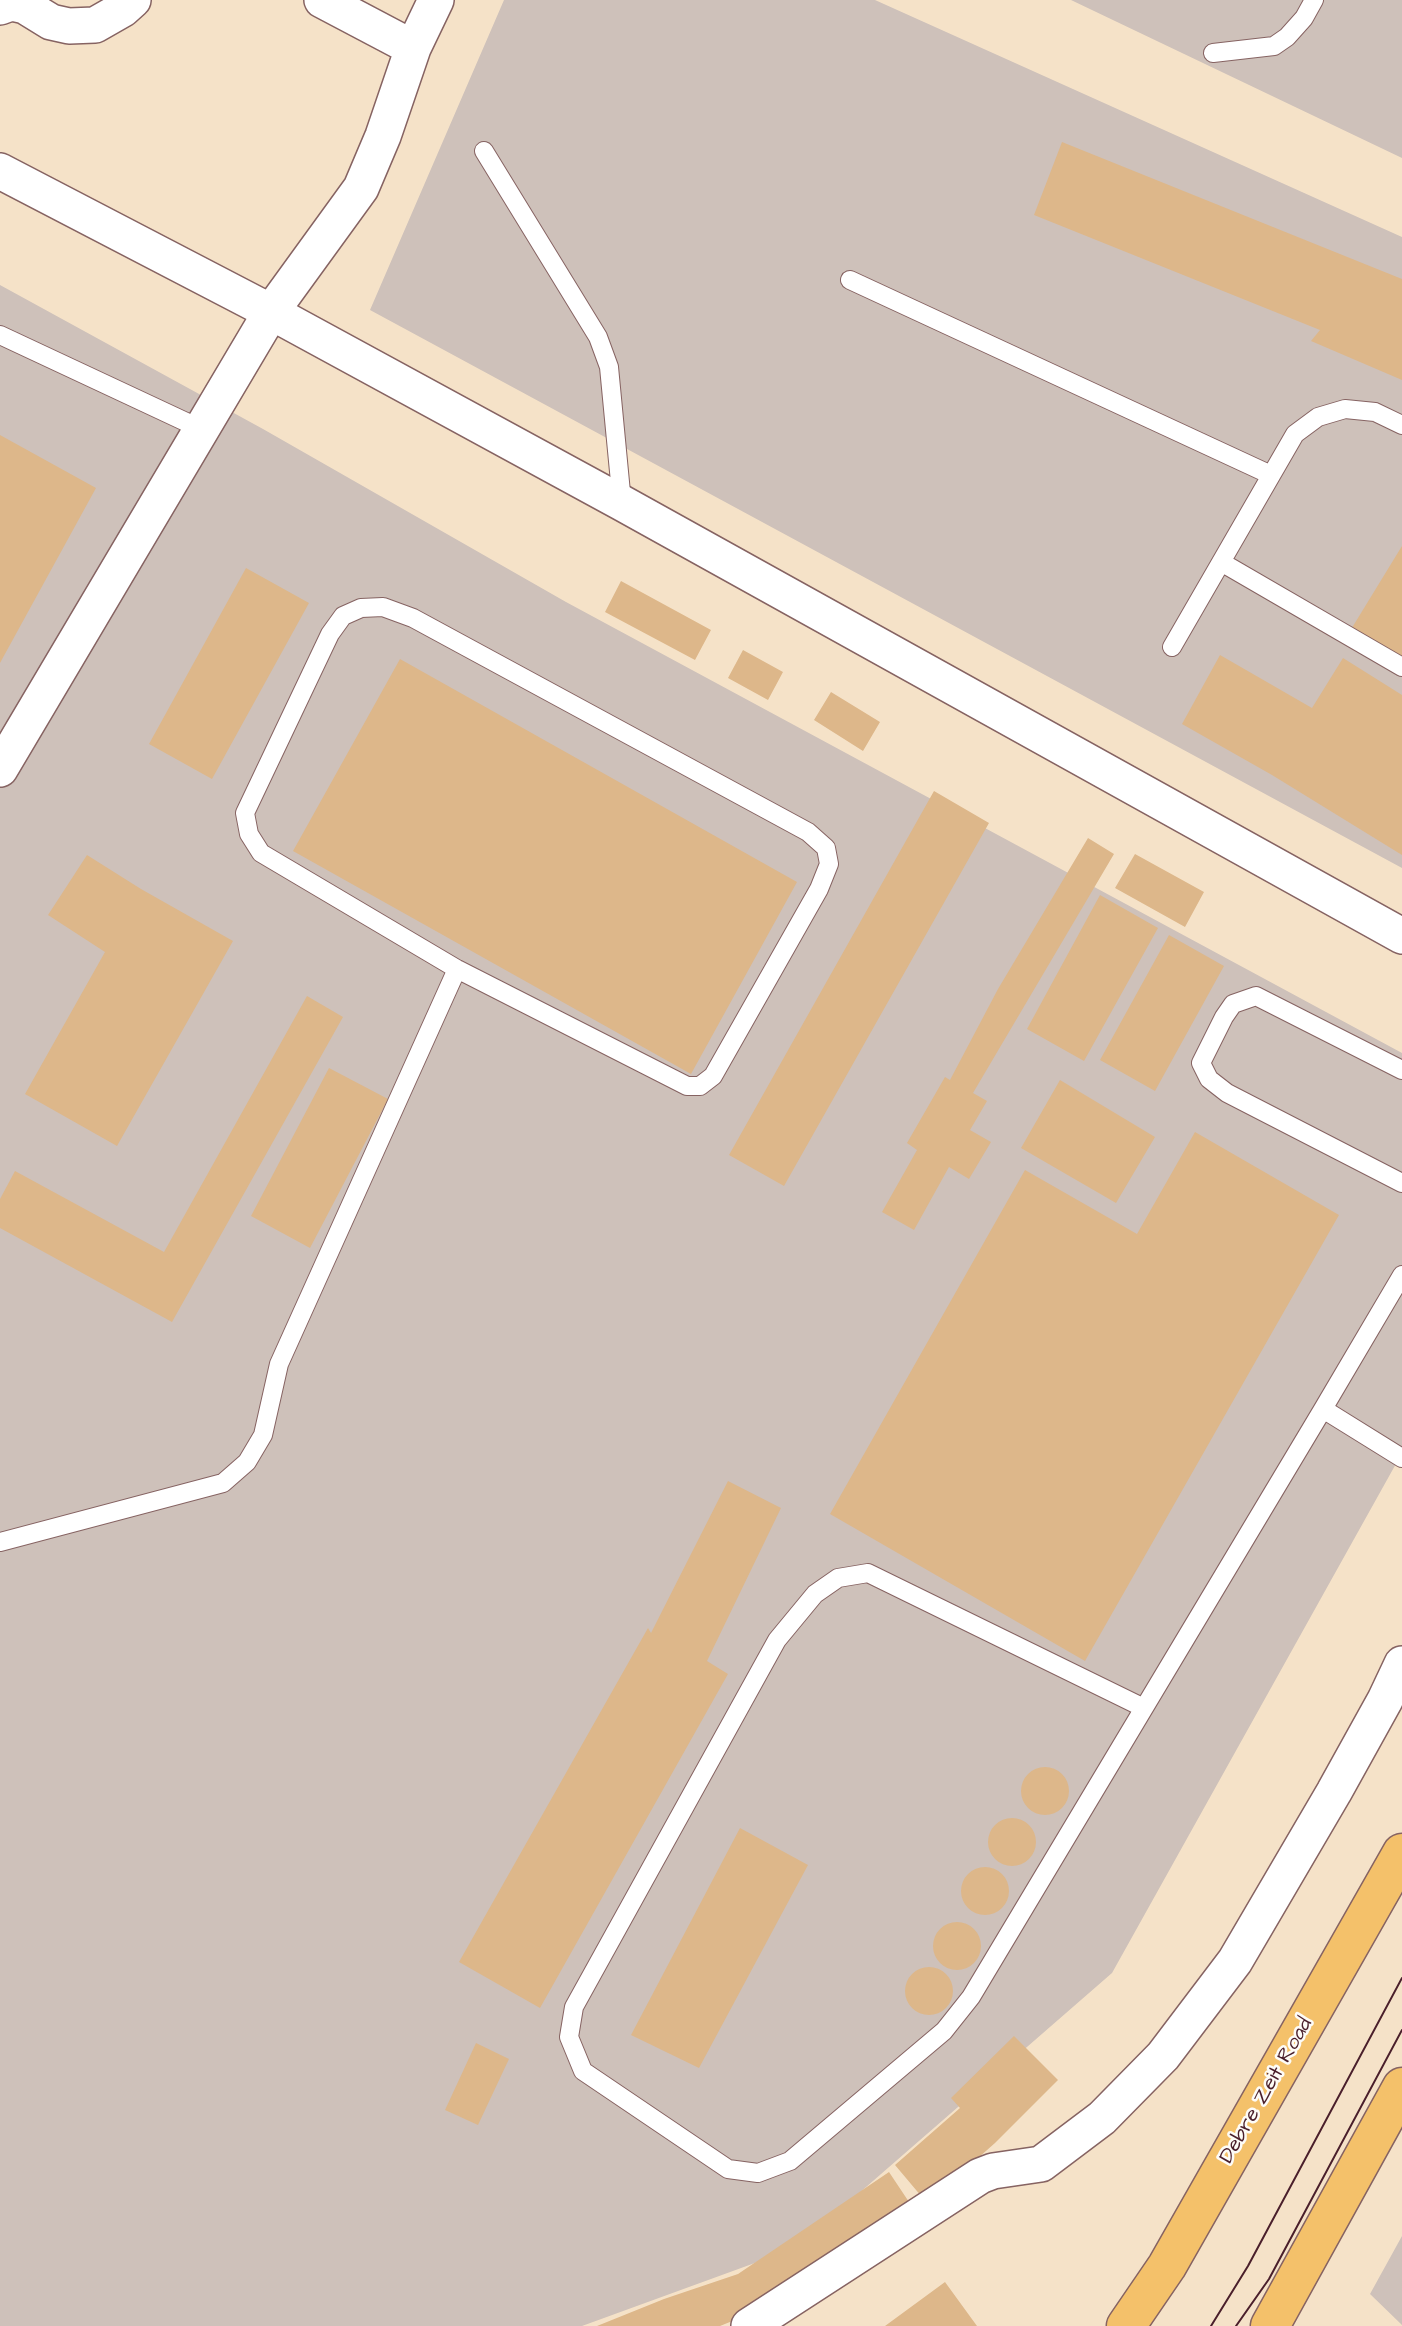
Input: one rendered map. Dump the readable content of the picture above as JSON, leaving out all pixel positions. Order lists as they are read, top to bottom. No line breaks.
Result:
{"streets":{"main road":["Debre Zeit Road"]}}
